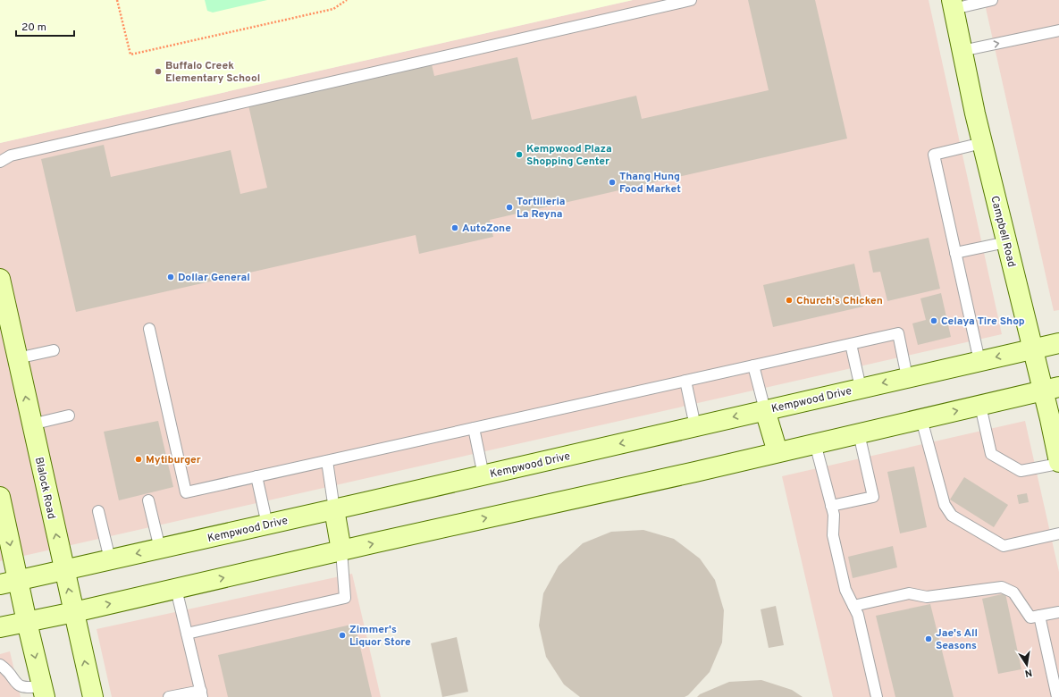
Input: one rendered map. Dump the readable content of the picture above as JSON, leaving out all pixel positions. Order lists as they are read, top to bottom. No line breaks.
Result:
{"streets":{"main road":["Campbell Road","Kempwood Drive","Blalock Road"]},"crossings":[["Campbell Road","Kempwood Drive"],["Kempwood Drive","Blalock Road"]],"places":["Buffalo Creek Elementary School","Kempwood Plaza Shopping Center","Thang Hung Food Market","Tortilleria La Reyna","AutoZone","Dollar General","Church's Chicken","Celaya Tire Shop","Mytiburger","Zimmer's Liquor Store","Jae's All Seasons"],"scale_bar":"20 m","north":"bottom"}
